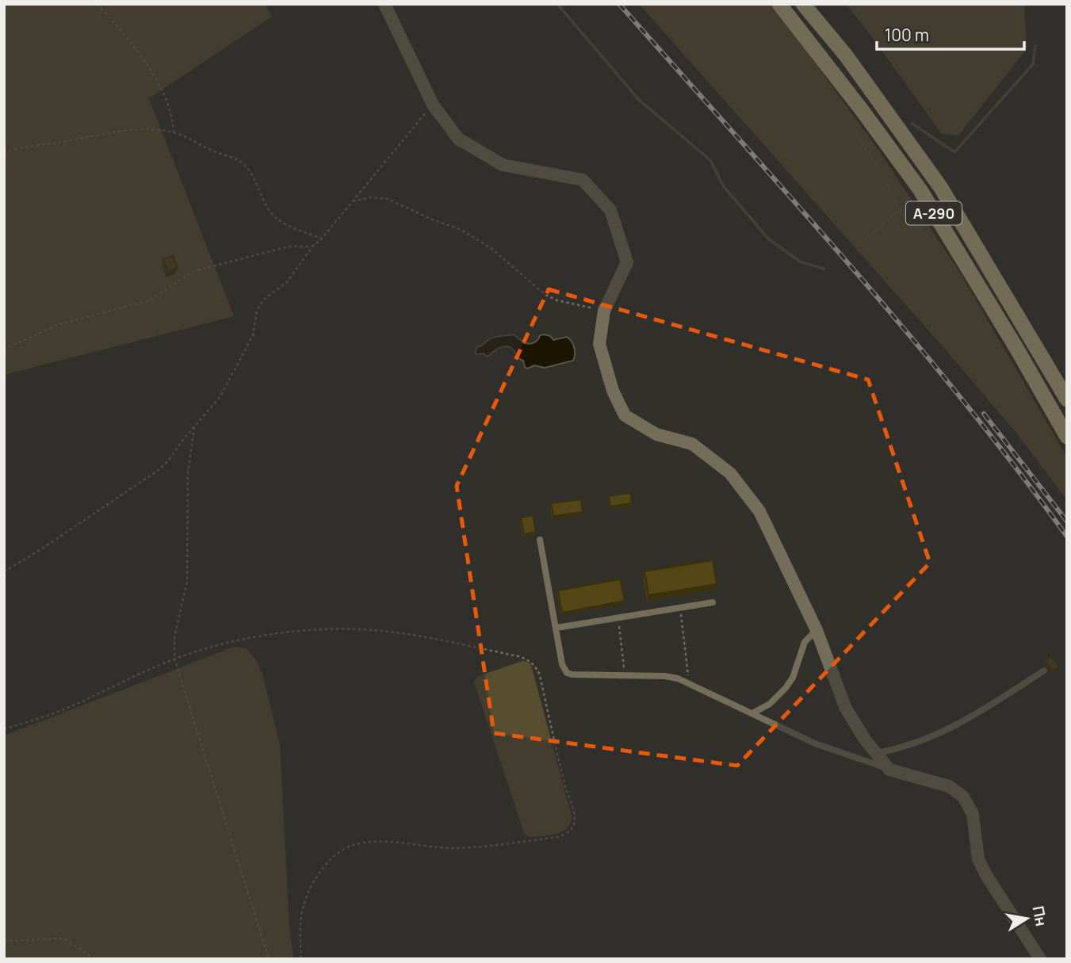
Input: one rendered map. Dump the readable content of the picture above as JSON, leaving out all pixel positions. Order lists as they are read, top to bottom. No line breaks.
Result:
{"streets":{"highway":["А-290"]},"scale_bar":"100 m","north":"right"}
